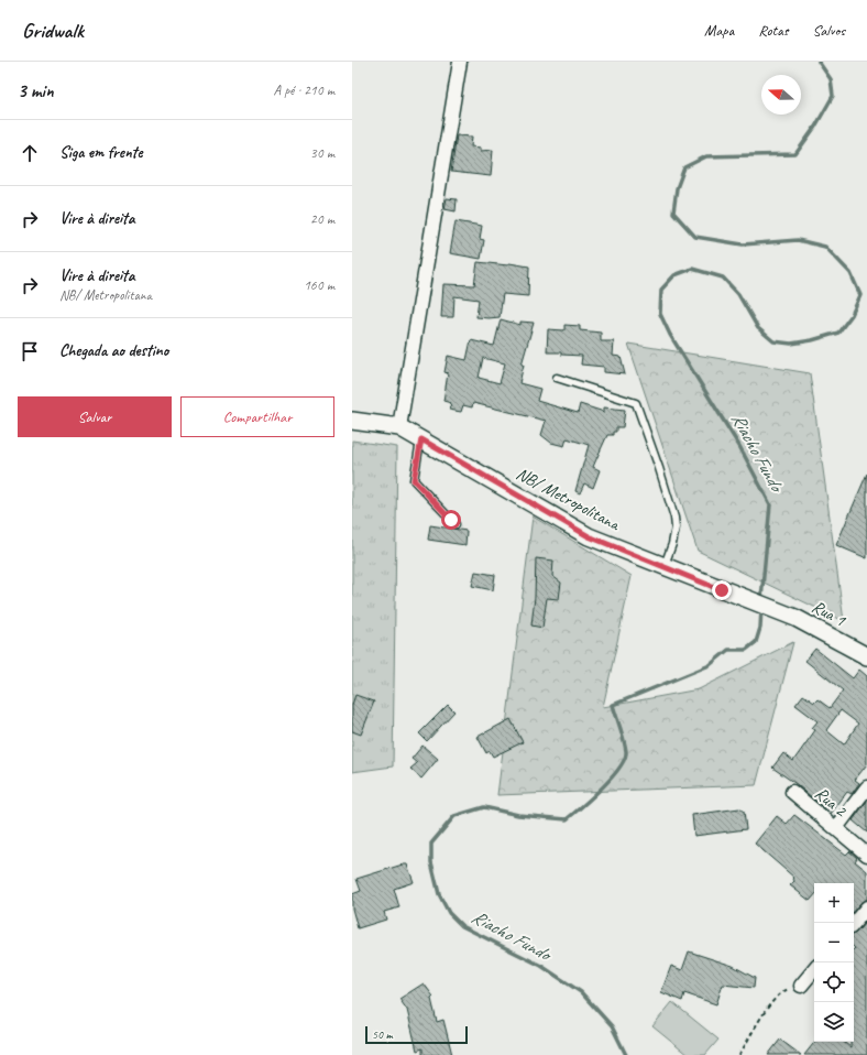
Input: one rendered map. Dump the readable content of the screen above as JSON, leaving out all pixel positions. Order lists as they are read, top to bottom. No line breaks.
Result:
{"streets":{"street":["NB/ Metropolitana","Rua 1","Rua 2"]},"crossings":[["NB/ Metropolitana","Rua 1"]],"water":["Riacho Fundo"],"scale_bar":"50 m","north":"left","page":{"header":"Gridwalk","nav":["Mapa","Rotas","Salvos"],"heading":["3 min","A pé · 210 m"],"list":[["Siga em frente","30 m"],["Vire à direita","20 m"],["Vire à direita","NB/ Metropolitana","160 m"],"Chegada ao destino"],"buttons":["Salvar","Compartilhar"],"map_buttons":["+","−"],"scale":"50 m"}}
